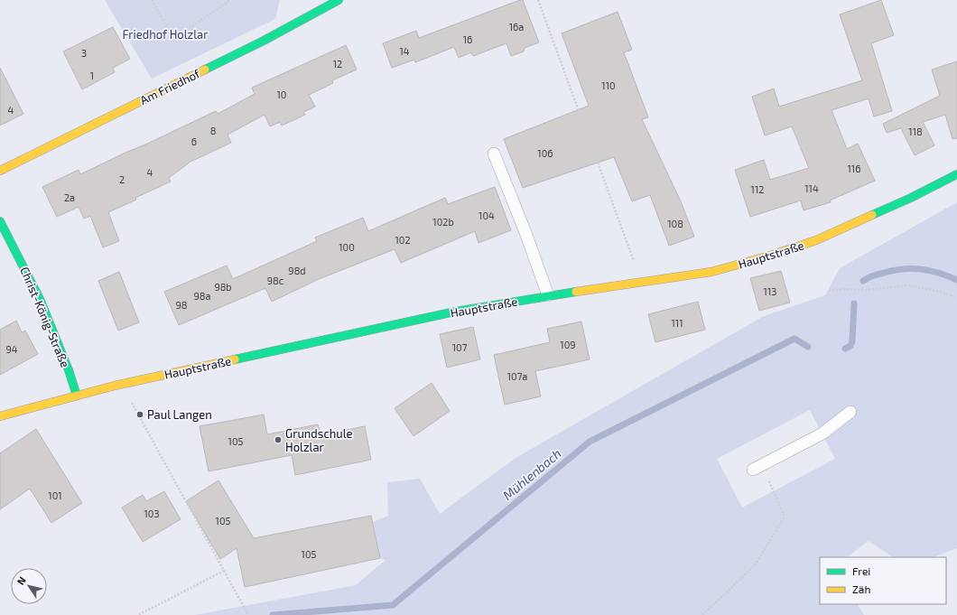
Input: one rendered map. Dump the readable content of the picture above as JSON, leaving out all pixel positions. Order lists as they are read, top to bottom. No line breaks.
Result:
{"streets":{"main road":["Am Friedhof","Hauptstraße","Christ-König-Straße"]},"crossings":[["Hauptstraße","Christ-König-Straße"]],"water":["Mühlenbach"],"parks":["Friedhof Holzlar"],"places":["Paul Langen","Grundschule Holzlar"],"house_numbers":["16a","16","14","3","12","1","110","10","4","8","118","6","106","116","4","2","114","112","2a","104","102b","108","102","100","98d","98c","98b","113","98a","98","111","109","107","94","107a","105","101","103","105","105"],"legend":["Frei","Zäh"],"north":"top left"}
